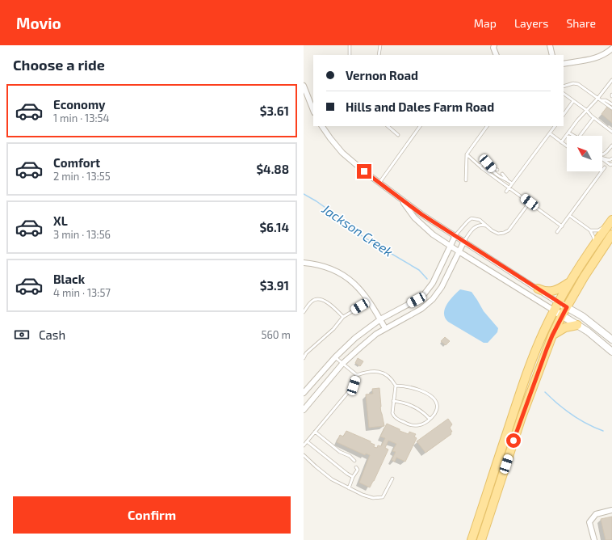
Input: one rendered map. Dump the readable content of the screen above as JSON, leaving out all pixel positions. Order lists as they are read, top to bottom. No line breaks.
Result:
{"water":["Jackson Creek"],"north":"top left","page":{"header":"Movio","nav":["Map","Layers","Share"],"heading":"Choose a ride","banner":["Vernon Road","Hills and Dales Farm Road"],"list":[{"name":"Economy","note":"1 min · 13:54","value":"$3.61"},{"name":"Comfort","note":"2 min · 13:55","value":"$4.88"},{"name":"XL","note":"3 min · 13:56","value":"$6.14"},{"name":"Black","note":"4 min · 13:57","value":"$3.91"}],"pay":["Cash","560 m"],"buttons":"Confirm"}}
